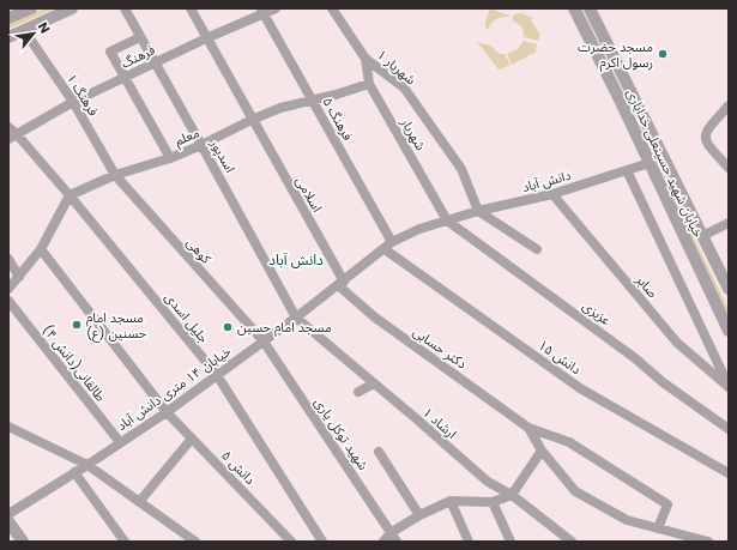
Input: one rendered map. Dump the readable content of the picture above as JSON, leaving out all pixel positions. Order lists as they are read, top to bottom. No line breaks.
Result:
{"streets":{"street":["فرهنگ","شهریار ۱","فرهنگ ۱","فرهنگ ۵","شهریار","معلم","اسدپور","خیابان شهید حسینعلی خدایاری","دانش آباد","اسلامی","کوهی","صابر","عزیزی","جلیل اسدی","دکتر حسابی","دانش ۱۵","طالقانی(دانش ۴)","خیابان ۱۴ متری دانش آباد","ارشاد ۱","شهید توکل یاری","دانش ۵"]},"crossings":[["فرهنگ","فرهنگ ۱"],["فرهنگ","فرهنگ ۵"],["فرهنگ","اسدپور"],["فرهنگ","اسلامی"],["فرهنگ","جلیل اسدی"],["شهریار ۱","شهریار"],["شهریار ۱","دانش آباد"],["فرهنگ ۱","معلم"],["فرهنگ ۱","کوهی"],["فرهنگ ۵","معلم"],["فرهنگ ۵","دانش ۱۵"],["فرهنگ ۵","خیابان ۱۴ متری دانش آباد"],["شهریار","معلم"],["شهریار","دانش آباد"],["شهریار","عزیزی"],["شهریار","خیابان ۱۴ متری دانش آباد"],["معلم","اسدپور"],["معلم","اسلامی"],["معلم","کوهی"],["معلم","جلیل اسدی"],["اسدپور","خیابان ۱۴ متری دانش آباد"],["اسدپور","ارشاد ۱"],["خیابان شهید حسینعلی خدایاری","دانش آباد"],["دانش آباد","صابر"],["دانش آباد","عزیزی"],["دانش آباد","خیابان ۱۴ متری دانش آباد"],["اسلامی","دکتر حسابی"],["اسلامی","خیابان ۱۴ متری دانش آباد"],["کوهی","خیابان ۱۴ متری دانش آباد"],["کوهی","شهید توکل یاری"],["عزیزی","خیابان ۱۴ متری دانش آباد"],["جلیل اسدی","خیابان ۱۴ متری دانش آباد"],["دکتر حسابی","خیابان ۱۴ متری دانش آباد"],["دانش ۱۵","خیابان ۱۴ متری دانش آباد"],["طالقانی(دانش ۴)","خیابان ۱۴ متری دانش آباد"],["خیابان ۱۴ متری دانش آباد","ارشاد ۱"],["خیابان ۱۴ متری دانش آباد","شهید توکل یاری"],["خیابان ۱۴ متری دانش آباد","دانش ۵"]],"districts":["دانش آباد"],"places":["مسجد حضرت رسول اکرم","مسجد امام حسنین (ع)","مسجد امام حسین"],"north":"top right"}
